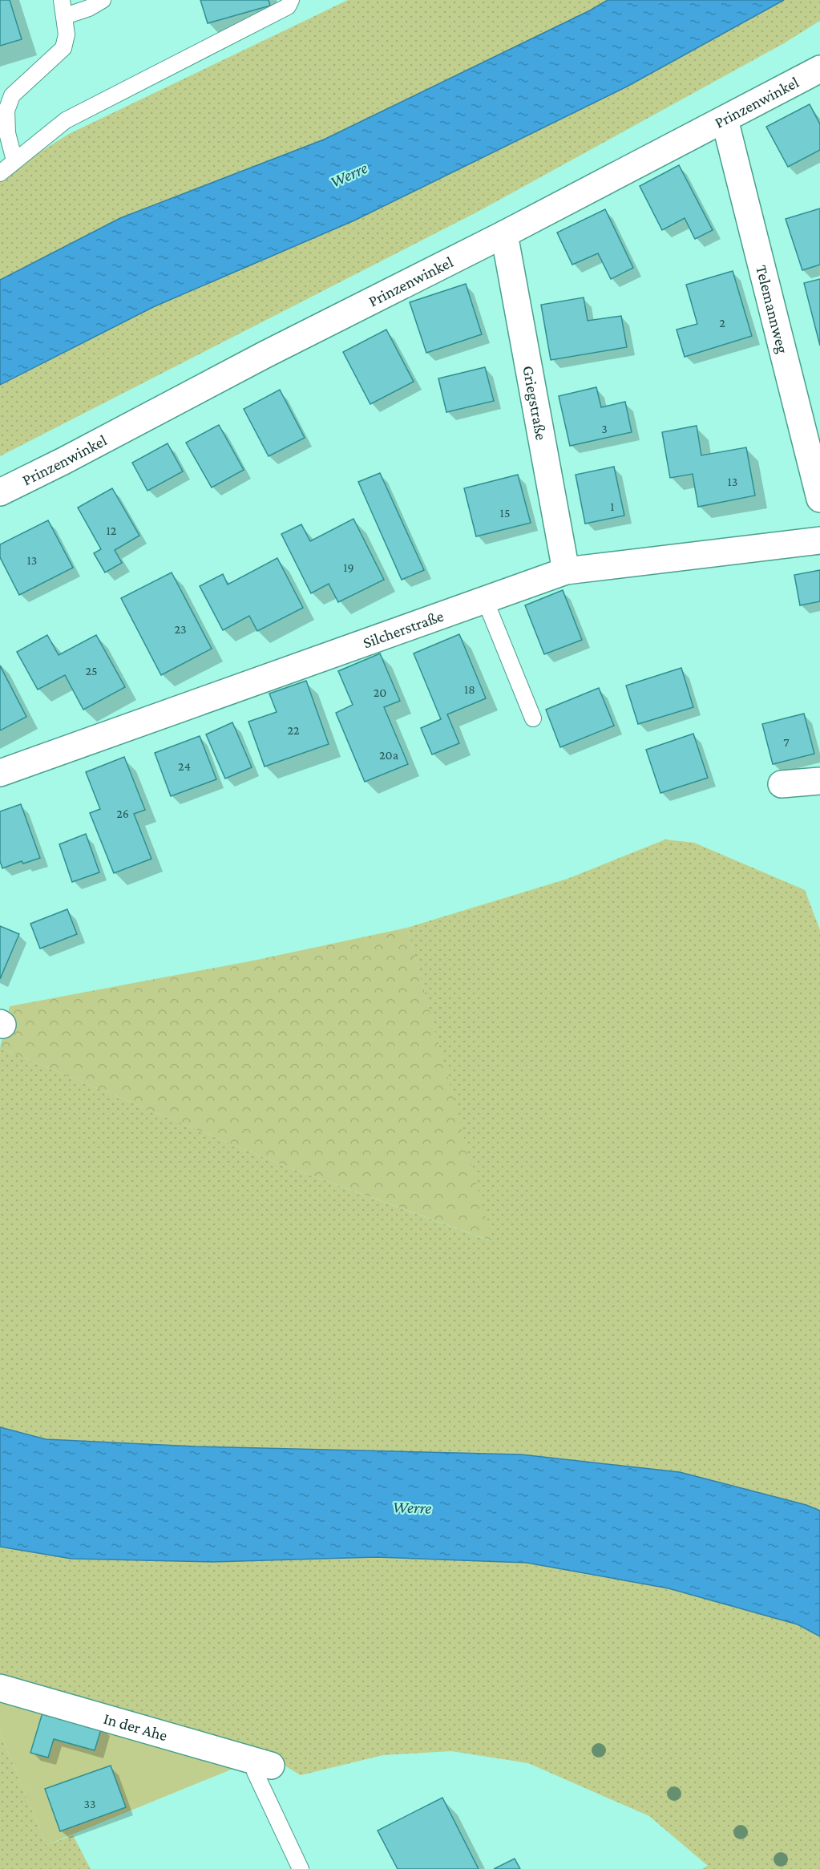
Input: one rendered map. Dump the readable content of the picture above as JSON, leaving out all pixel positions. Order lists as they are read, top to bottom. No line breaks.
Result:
{"streets":{"street":["Prinzenwinkel","Telemannweg","Griegstraße","Silcherstraße","In der Ahe"]},"crossings":[["Prinzenwinkel","Telemannweg"],["Prinzenwinkel","Griegstraße"],["Griegstraße","Silcherstraße"]],"water":["Werre"],"house_numbers":["2","3","13","1","15","12","13","19","23","25","18","20","22","7","20a","24","26","33"]}
